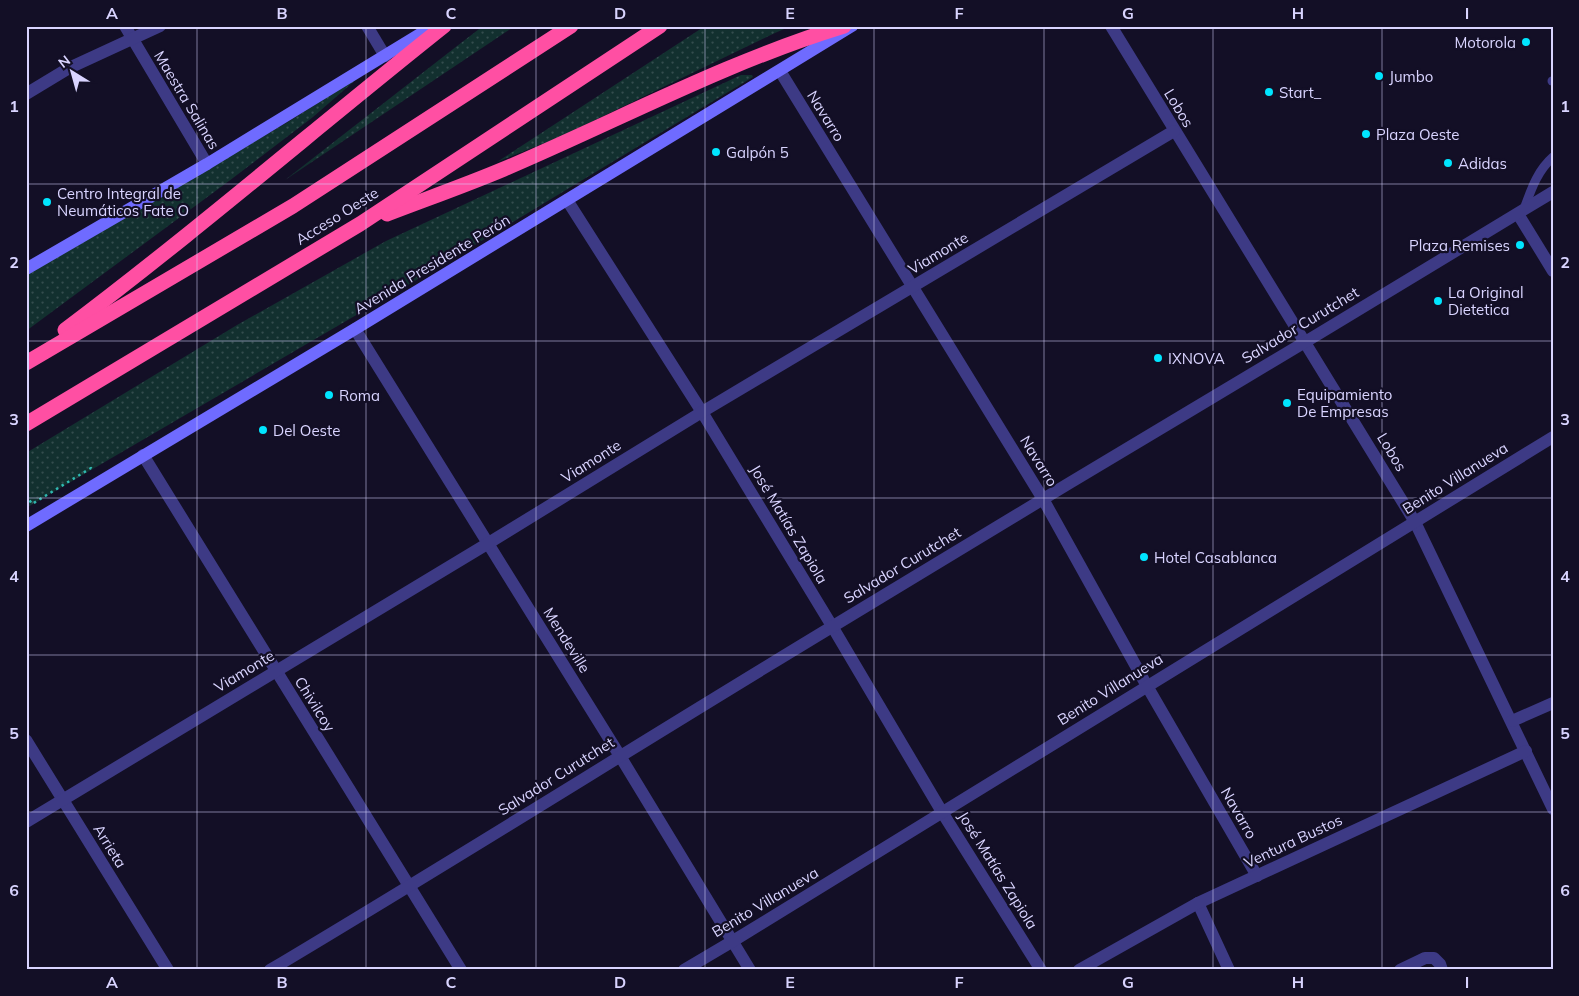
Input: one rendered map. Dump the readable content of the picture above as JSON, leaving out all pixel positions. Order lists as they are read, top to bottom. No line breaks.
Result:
{"streets":{"highway":["Acceso Oeste"],"street":["Maestra Salinas","Lobos","Navarro","Viamonte","Avenida Presidente Perón","Salvador Curutchet","Benito Villanueva","José Matías Zapiola","Mendeville","Chivilcoy","Ventura Bustos","Arrieta"]},"crossings":[["Lobos","Viamonte"],["Lobos","Salvador Curutchet"],["Lobos","Benito Villanueva"],["Lobos","Ventura Bustos"],["Navarro","Viamonte"],["Navarro","Avenida Presidente Perón"],["Navarro","Salvador Curutchet"],["Navarro","Benito Villanueva"],["Navarro","Ventura Bustos"],["Viamonte","José Matías Zapiola"],["Viamonte","Mendeville"],["Viamonte","Chivilcoy"],["Viamonte","Arrieta"],["Avenida Presidente Perón","José Matías Zapiola"],["Avenida Presidente Perón","Mendeville"],["Avenida Presidente Perón","Chivilcoy"],["Salvador Curutchet","José Matías Zapiola"],["Salvador Curutchet","Mendeville"],["Salvador Curutchet","Chivilcoy"],["Benito Villanueva","José Matías Zapiola"],["Benito Villanueva","Mendeville"]],"places":["Motorola","Jumbo","Start_","Plaza Oeste","Galpón 5","Adidas","Centro Integral de Neumáticos Fate O","Plaza Remises","La Original Dietetica","IXNOVA","Roma","Equipamiento De Empresas","Del Oeste","Hotel Casablanca"],"north":"top left","grid":{"columns":["A","B","C","D","E","F","G","H","I"],"rows":["1","2","3","4","5","6"]}}
